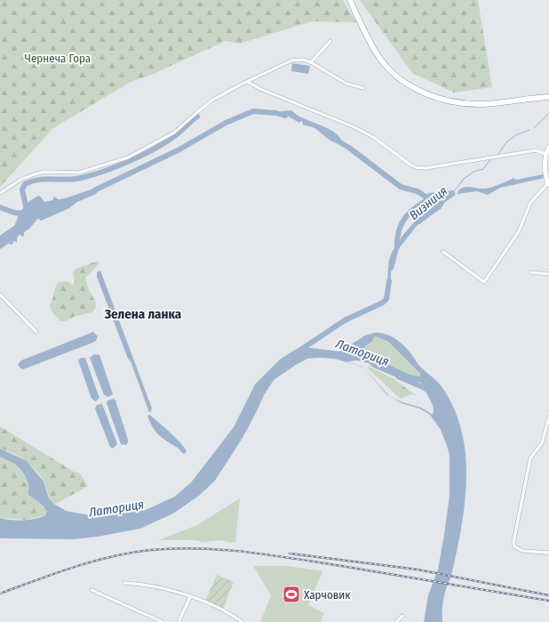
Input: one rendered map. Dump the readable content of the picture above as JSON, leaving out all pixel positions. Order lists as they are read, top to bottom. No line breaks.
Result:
{"districts":["Зелена ланка"],"water":["Визниця","Латориця"],"parks":["Чернеча Гора"],"places":{"sports":["Харчовик"]}}
